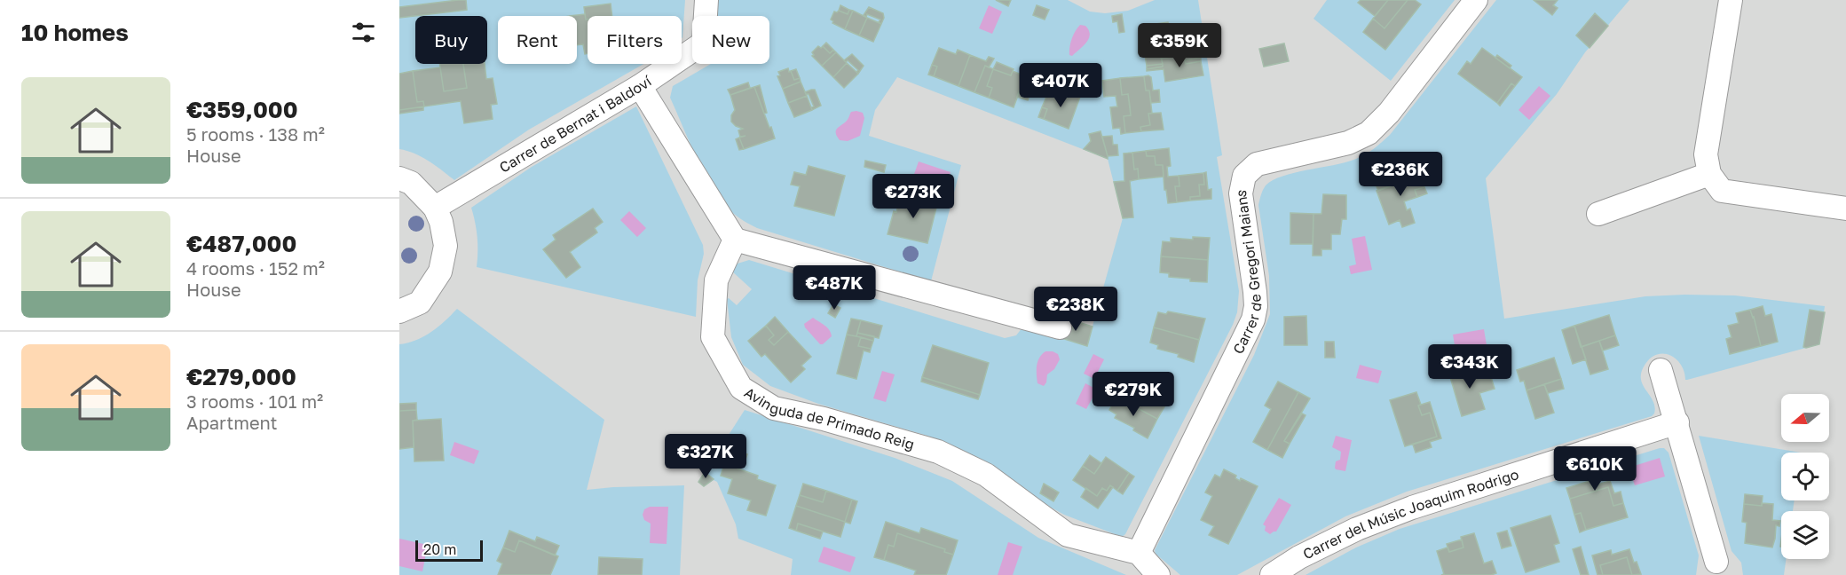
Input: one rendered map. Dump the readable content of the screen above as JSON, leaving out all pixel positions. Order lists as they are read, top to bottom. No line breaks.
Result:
{"streets":{"street":["Carrer de Bernat i Baldoví","Carrer de Gregori Maians","Avinguda de Primado Reig","Carrer del Músic Joaquim Rodrigo"]},"crossings":[["Carrer de Gregori Maians","Avinguda de Primado Reig"]],"scale_bar":"20 m","north":"left","page":{"heading":"10 homes","chip":["Buy","Rent","Filters","New"],"price":["€359K","€407K","€236K","€273K","€487K","€238K","€343K","€279K","€327K","€610K"],"list":[{"name":"€359,000","note":"5 rooms · 138 m² · House"},{"name":"€487,000","note":"4 rooms · 152 m² · House"},{"name":"€279,000","note":"3 rooms · 101 m² · Apartment"}],"scale":"20 m"}}
